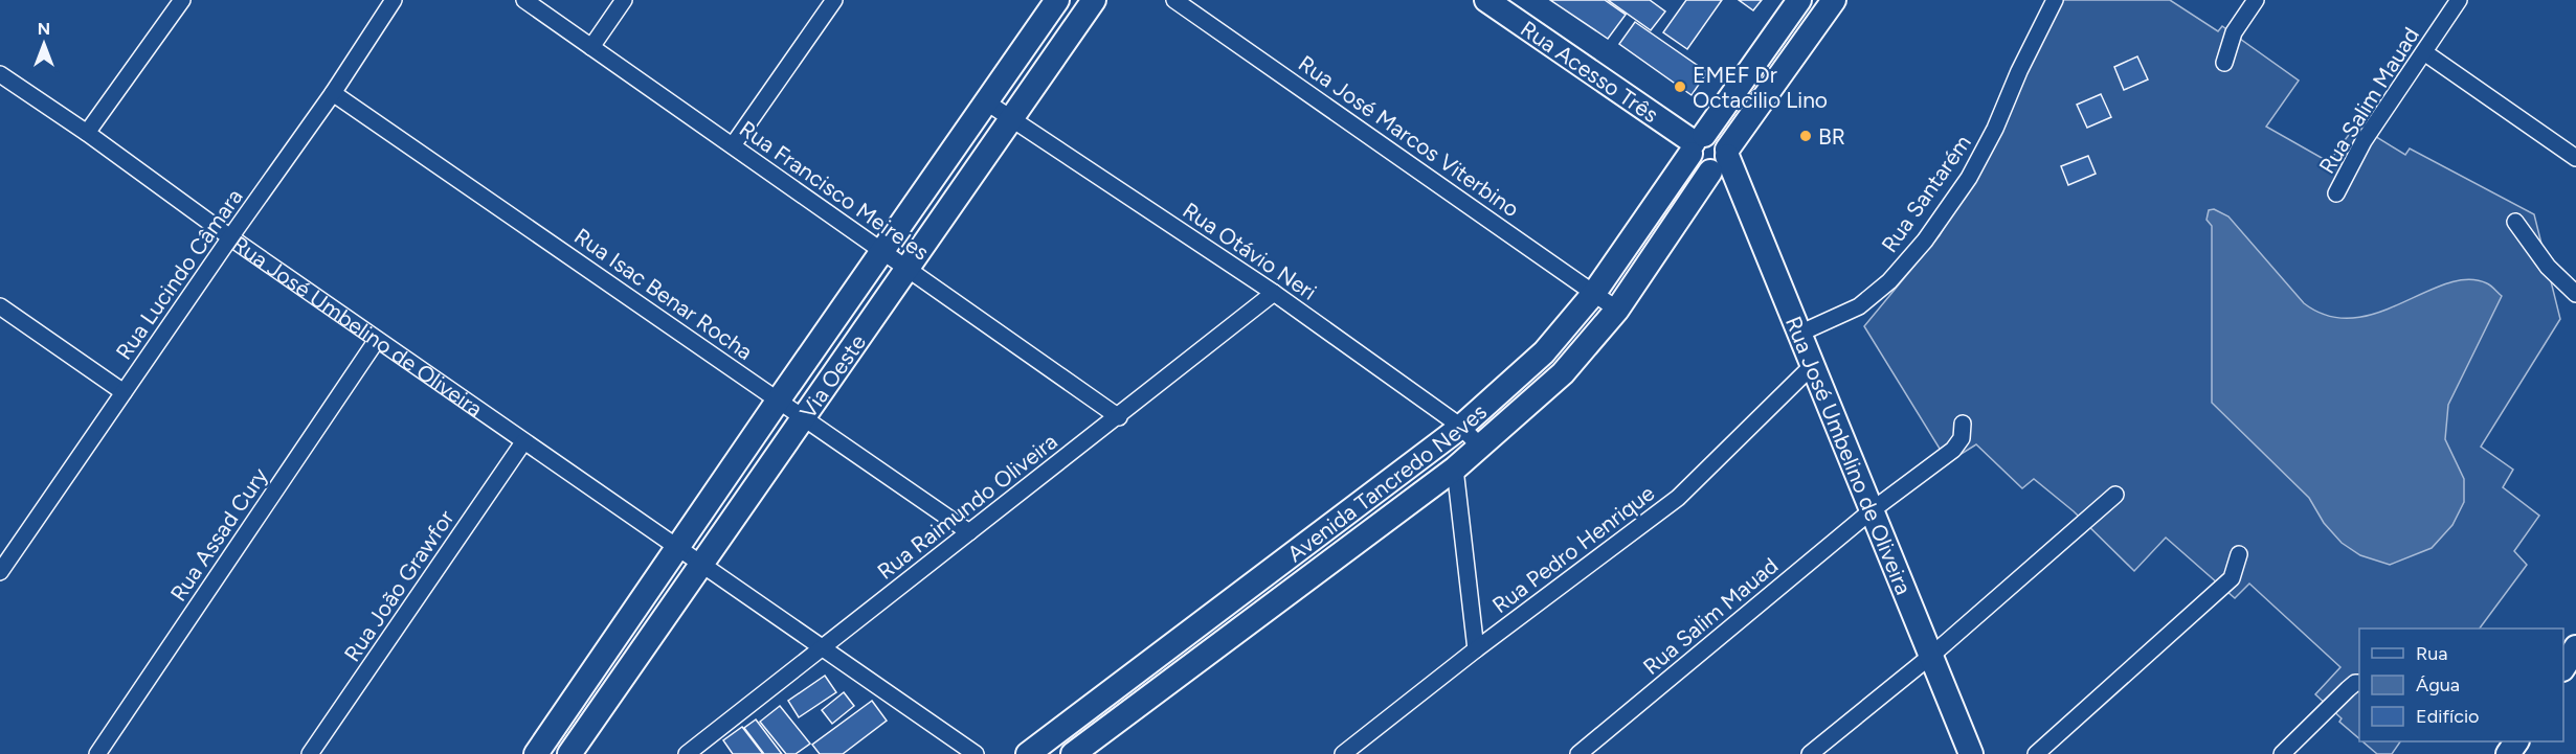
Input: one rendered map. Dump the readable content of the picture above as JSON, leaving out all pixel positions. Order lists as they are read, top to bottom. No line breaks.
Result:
{"streets":{"street":["Rua Acesso Três","Rua Salim Mauad","Rua José Marcos Viterbino","Rua Francisco Meireles","Rua Santarém","Rua Otávio Neri","Rua Lucindo Câmara","Rua Isac Benar Rocha","Rua José Umbelino de Oliveira","Via Oeste","Avenida Tancredo Neves","Rua Raimundo Oliveira","Rua Assad Cury","Rua Pedro Henrique","Rua João Grawfor"]},"crossings":[["Rua Acesso Três","Avenida Tancredo Neves"],["Rua Salim Mauad","Rua José Umbelino de Oliveira"],["Rua José Marcos Viterbino","Avenida Tancredo Neves"],["Rua Francisco Meireles","Via Oeste"],["Rua Francisco Meireles","Rua Raimundo Oliveira"],["Rua Santarém","Rua José Umbelino de Oliveira"],["Rua Otávio Neri","Via Oeste"],["Rua Otávio Neri","Avenida Tancredo Neves"],["Rua Otávio Neri","Rua Raimundo Oliveira"],["Rua Lucindo Câmara","Rua Isac Benar Rocha"],["Rua Lucindo Câmara","Rua José Umbelino de Oliveira"],["Rua Isac Benar Rocha","Via Oeste"],["Rua Isac Benar Rocha","Rua Raimundo Oliveira"],["Rua José Umbelino de Oliveira","Via Oeste"],["Rua José Umbelino de Oliveira","Avenida Tancredo Neves"],["Rua José Umbelino de Oliveira","Rua Raimundo Oliveira"],["Rua José Umbelino de Oliveira","Rua Assad Cury"],["Rua José Umbelino de Oliveira","Rua Pedro Henrique"],["Rua José Umbelino de Oliveira","Rua João Grawfor"]],"places":["EMEF Dr Octacilio Lino","BR"],"legend":["Rua","Água","Edifício"],"north":"top"}
